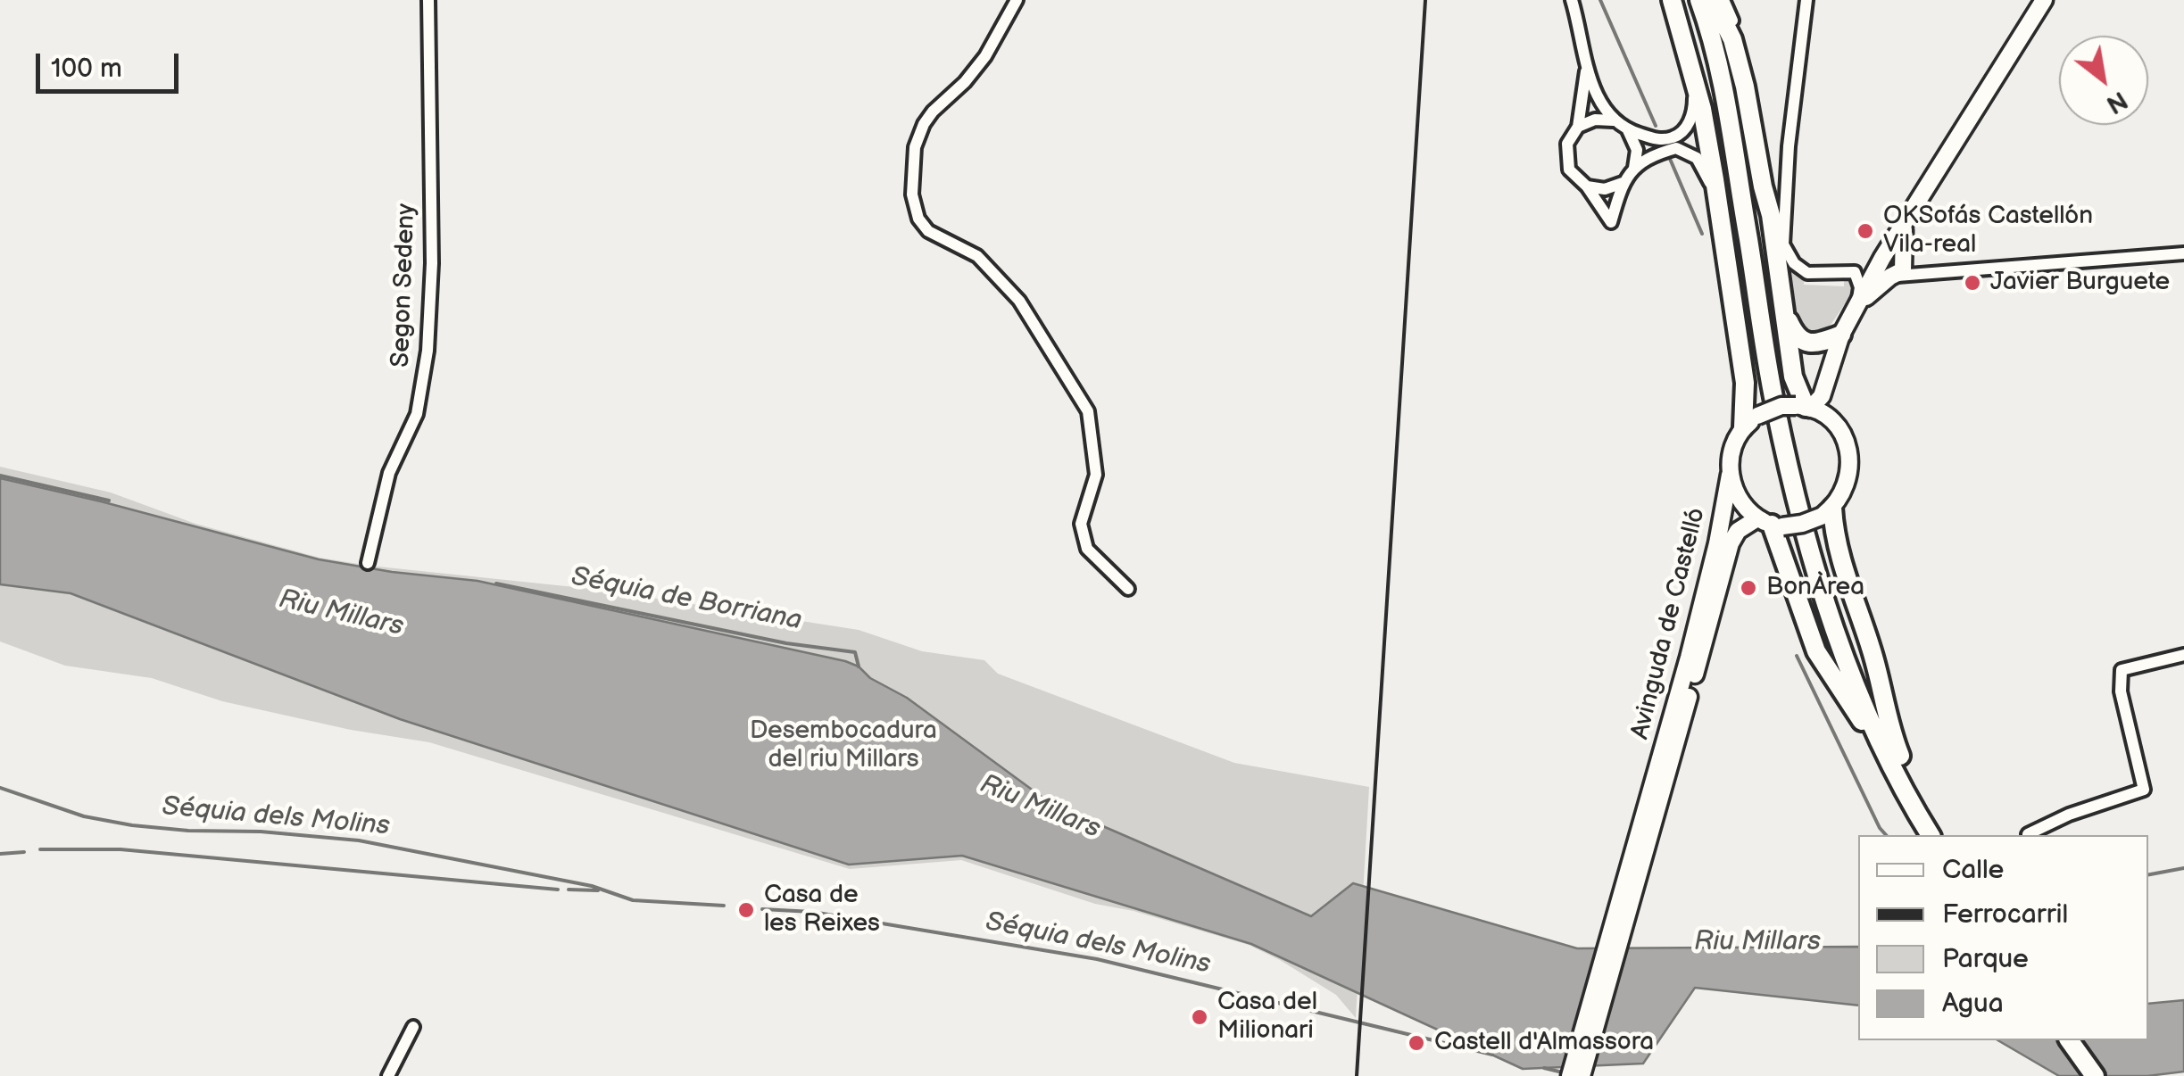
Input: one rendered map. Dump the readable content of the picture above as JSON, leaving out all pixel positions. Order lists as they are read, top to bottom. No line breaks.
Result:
{"streets":{"main road":["Avinguda de Castelló"],"street":["Segon Sedeny"]},"water":["Séquia de Borriana","Riu Millars","Séquia dels Molins"],"parks":["Desembocadura del riu Millars"],"places":["OKSofás Castellón Vila-real","Javier Burguete","BonÀrea","Casa de les Reixes","Casa del Milionari","Castell d'Almassora"],"legend":["Calle","Ferrocarril","Parque","Agua"],"scale_bar":"100 m","north":"bottom right"}
